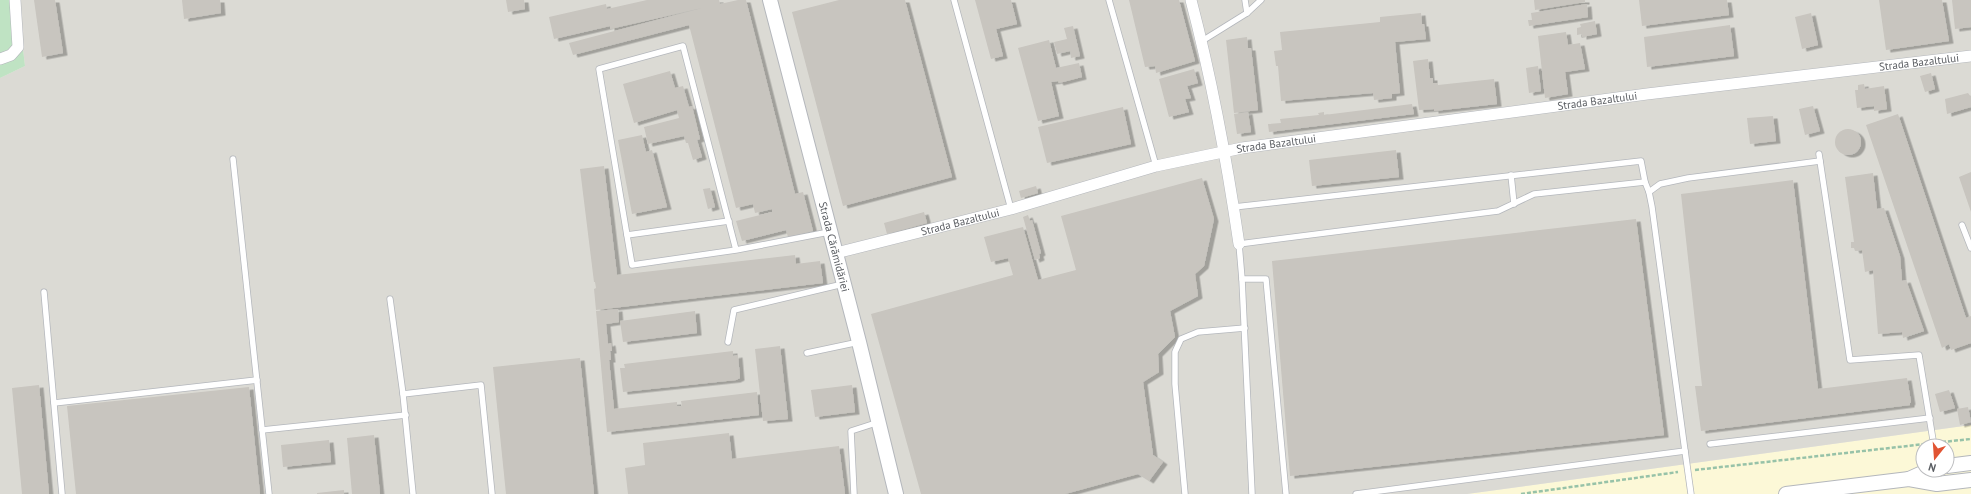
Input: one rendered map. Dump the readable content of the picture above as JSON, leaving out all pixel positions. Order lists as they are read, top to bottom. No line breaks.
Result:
{"streets":{"street":["Strada Bazaltului","Strada Cărămidăriei"]},"crossings":[["Strada Bazaltului","Strada Cărămidăriei"]],"north":"bottom"}
